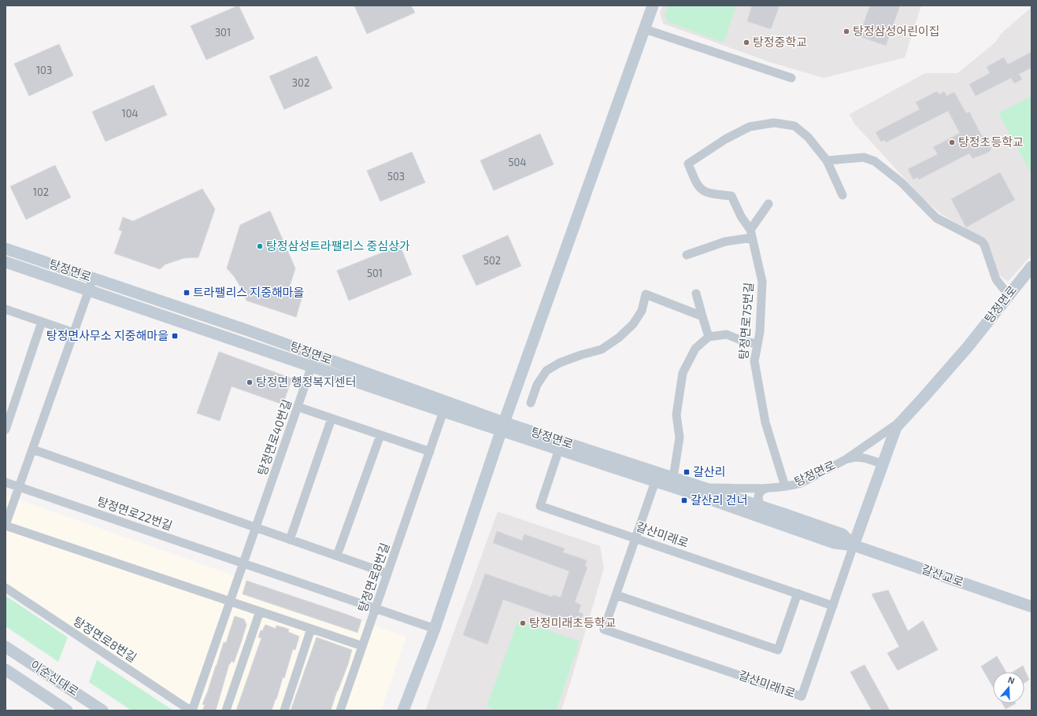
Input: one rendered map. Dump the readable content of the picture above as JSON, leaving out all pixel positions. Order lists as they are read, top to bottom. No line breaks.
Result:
{"streets":{"main road":["탕정면로","갈산교로","이순신대로","갈산미래1로"],"street":["탕정면로75번길","탕정면로40번길","탕정면로22번길","갈산미래로","탕정면로8번길"]},"crossings":[["탕정면로","탕정면로75번길"],["탕정면로","탕정면로40번길"],["탕정면로","갈산미래로"],["탕정면로","탕정면로8번길"],["탕정면로","갈산미래1로"],["탕정면로40번길","탕정면로22번길"],["탕정면로40번길","탕정면로8번길"],["갈산미래로","갈산미래1로"],["갈산교로","갈산미래1로"]],"places":{"other":["탕정삼성어린이집","탕정중학교","탕정초등학교","탕정삼성트라팰리스 중심상가","탕정면 행정복지센터","탕정미래초등학교"],"transit":["트라팰리스 지중해마을","탕정면사무소 지중해마을","갈산리","갈산리 건너"]},"house_numbers":["301","103","302","104","504","503","102","502","501"],"north":"top"}
